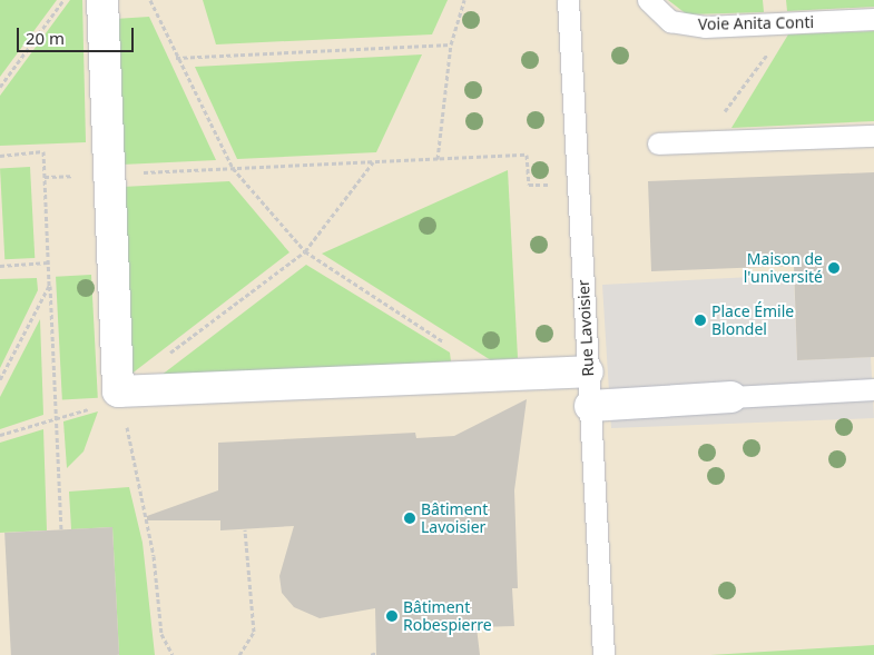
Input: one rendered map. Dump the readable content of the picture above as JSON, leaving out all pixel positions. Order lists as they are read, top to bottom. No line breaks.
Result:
{"streets":{"lane":["Voie Anita Conti","Rue Lavoisier"]},"places":["Maison de l'université","Place Émile Blondel","Bâtiment Lavoisier","Bâtiment Robespierre"],"scale_bar":"20 m"}
